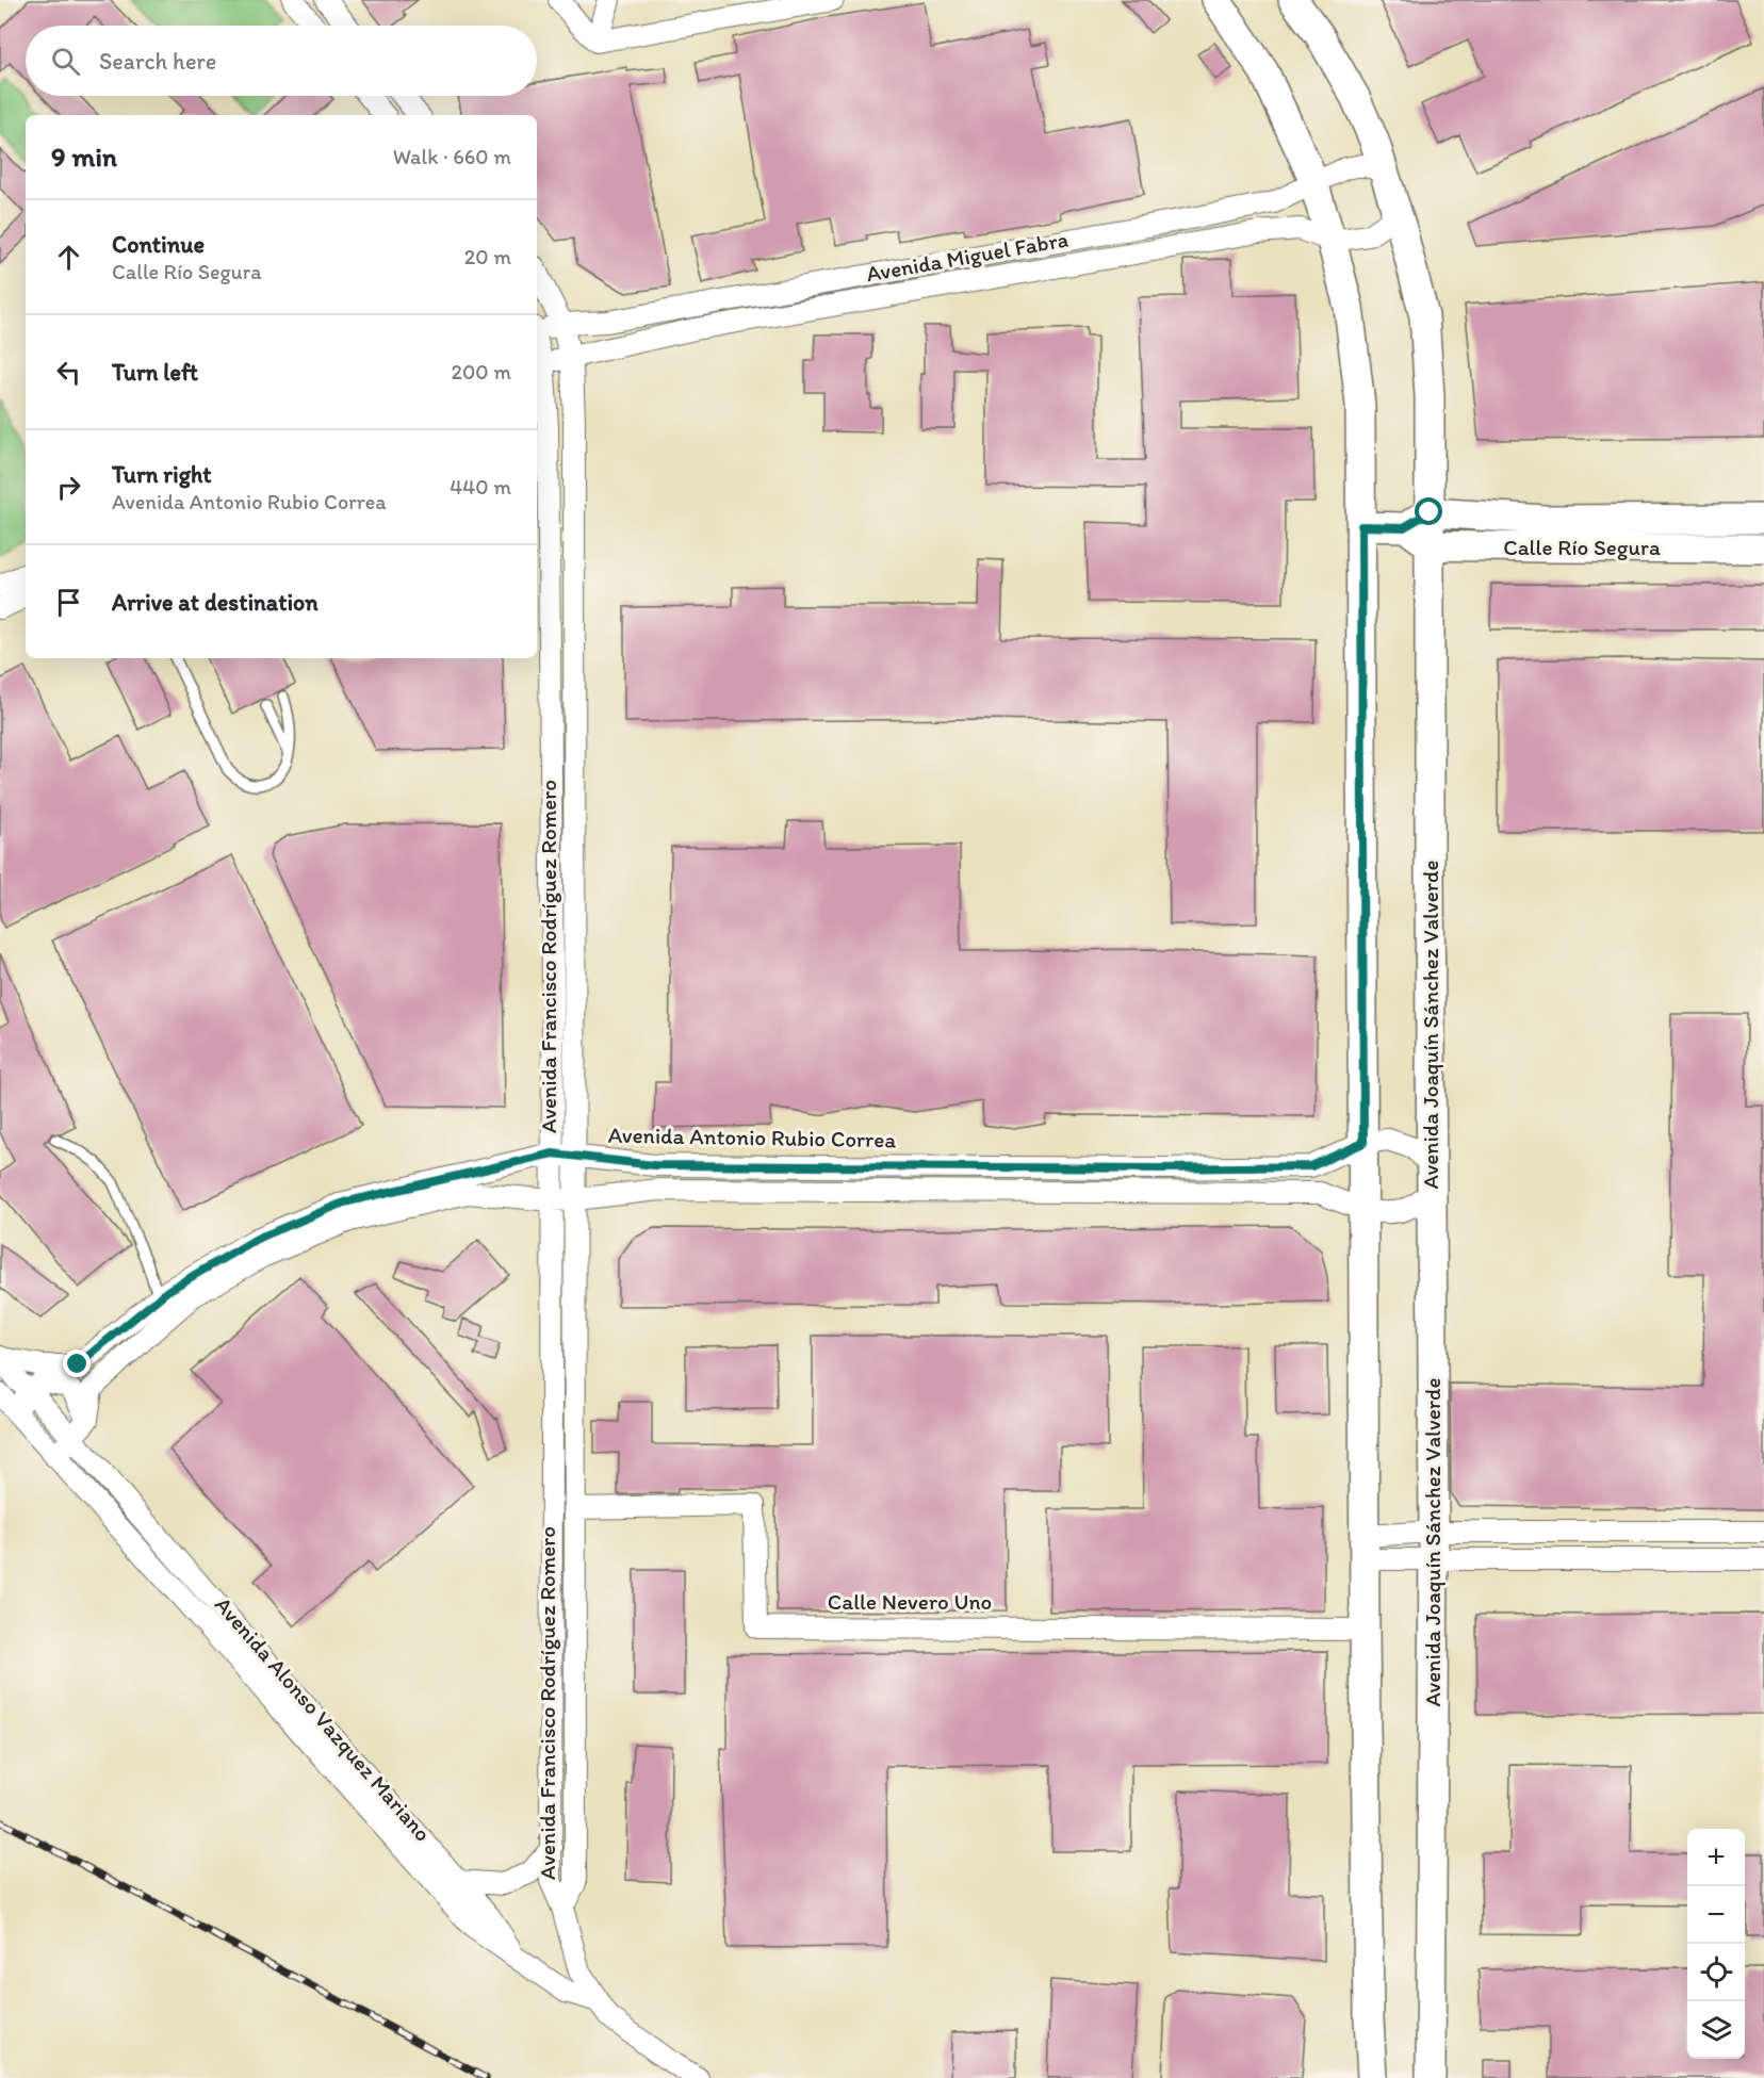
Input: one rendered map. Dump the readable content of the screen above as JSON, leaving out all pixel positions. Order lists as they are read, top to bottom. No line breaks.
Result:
{"streets":{"main road":["Calle Río Segura","Avenida Joaquín Sánchez Valverde"],"street":["Avenida Miguel Fabra","Avenida Francisco Rodríguez Romero","Avenida Antonio Rubio Correa","Calle Nevero Uno","Avenida Alonso Vazquez Mariano"]},"crossings":[["Avenida Miguel Fabra","Avenida Francisco Rodríguez Romero"],["Avenida Miguel Fabra","Avenida Joaquín Sánchez Valverde"],["Calle Río Segura","Avenida Joaquín Sánchez Valverde"],["Avenida Francisco Rodríguez Romero","Avenida Antonio Rubio Correa"],["Avenida Francisco Rodríguez Romero","Calle Nevero Uno"],["Avenida Joaquín Sánchez Valverde","Avenida Antonio Rubio Correa"],["Avenida Antonio Rubio Correa","Avenida Alonso Vazquez Mariano"]],"page":{"search":"Search here","heading":["9 min","Walk · 660 m"],"list":[["Continue","Calle Río Segura","20 m"],["Turn left","200 m"],["Turn right","Avenida Antonio Rubio Correa","440 m"],"Arrive at destination"],"map_buttons":["+","−"]}}
